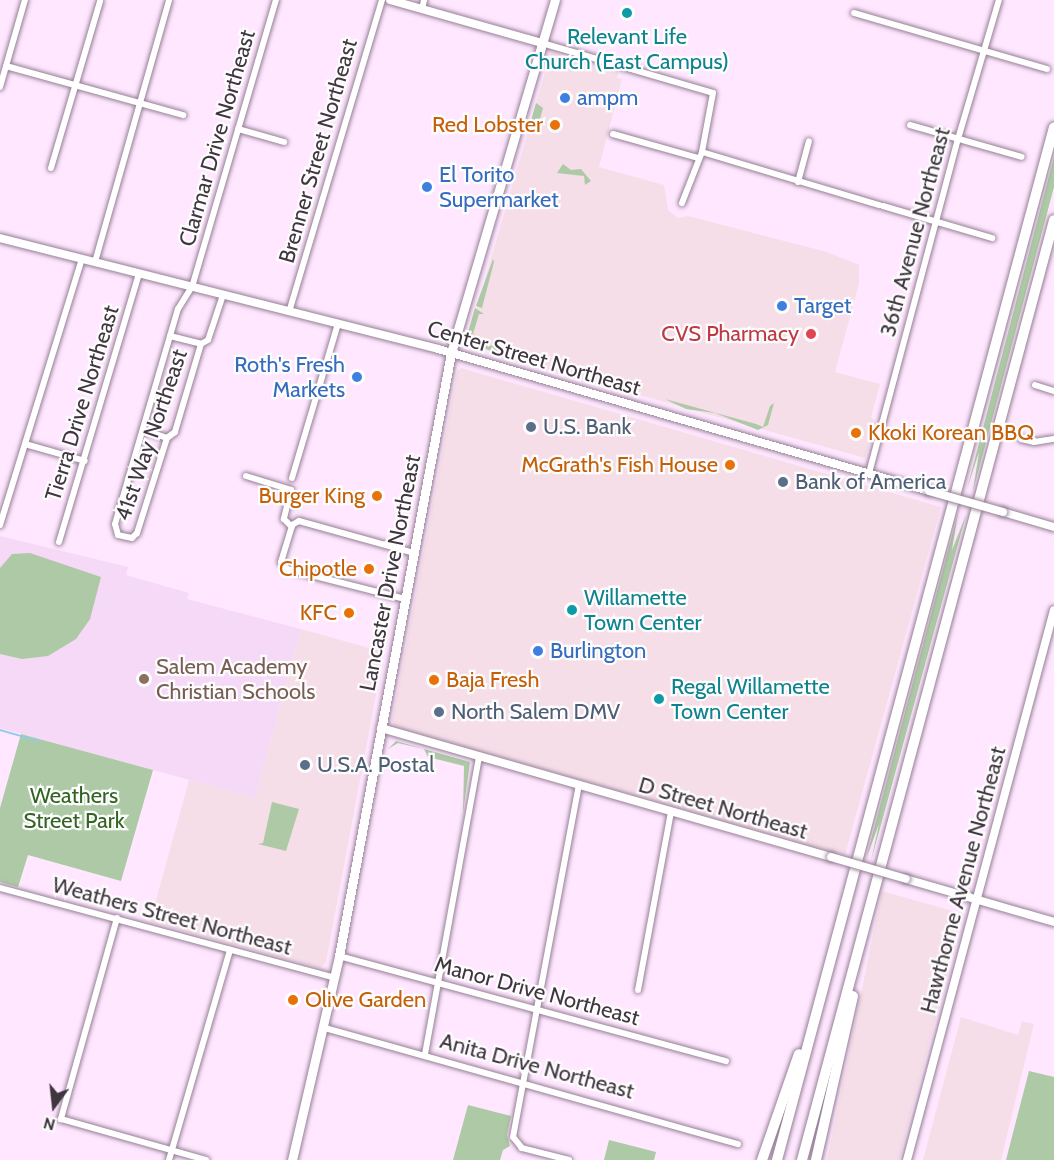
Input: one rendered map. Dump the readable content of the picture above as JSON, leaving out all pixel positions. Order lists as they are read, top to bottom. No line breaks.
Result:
{"streets":{"main road":["Center Street Northeast","Lancaster Drive Northeast","D Street Northeast","Hawthorne Avenue Northeast"],"street":["Clarmar Drive Northeast","Brenner Street Northeast","36th Avenue Northeast","Tierra Drive Northeast","41st Way Northeast","Weathers Street Northeast","Manor Drive Northeast","Anita Drive Northeast"]},"crossings":[["Clarmar Drive Northeast","Center Street Northeast"],["Clarmar Drive Northeast","41st Way Northeast"],["Brenner Street Northeast","Center Street Northeast"],["36th Avenue Northeast","Center Street Northeast"],["Center Street Northeast","Tierra Drive Northeast"],["Center Street Northeast","41st Way Northeast"],["Center Street Northeast","Lancaster Drive Northeast"],["Lancaster Drive Northeast","D Street Northeast"],["Lancaster Drive Northeast","Weathers Street Northeast"],["Lancaster Drive Northeast","Manor Drive Northeast"],["Lancaster Drive Northeast","Anita Drive Northeast"],["D Street Northeast","Hawthorne Avenue Northeast"]],"parks":["Weathers Street Park"],"places":["Relevant Life Church (East Campus)","ampm","Red Lobster","El Torito Supermarket","Target","CVS Pharmacy","Roth's Fresh Markets","U.S. Bank","Kkoki Korean BBQ","McGrath's Fish House","Bank of America","Burger King","Chipotle","Willamette Town Center","KFC","Burlington","Salem Academy Christian Schools","Baja Fresh","Regal Willamette Town Center","North Salem DMV","U.S.A. Postal","Olive Garden"],"north":"bottom"}
